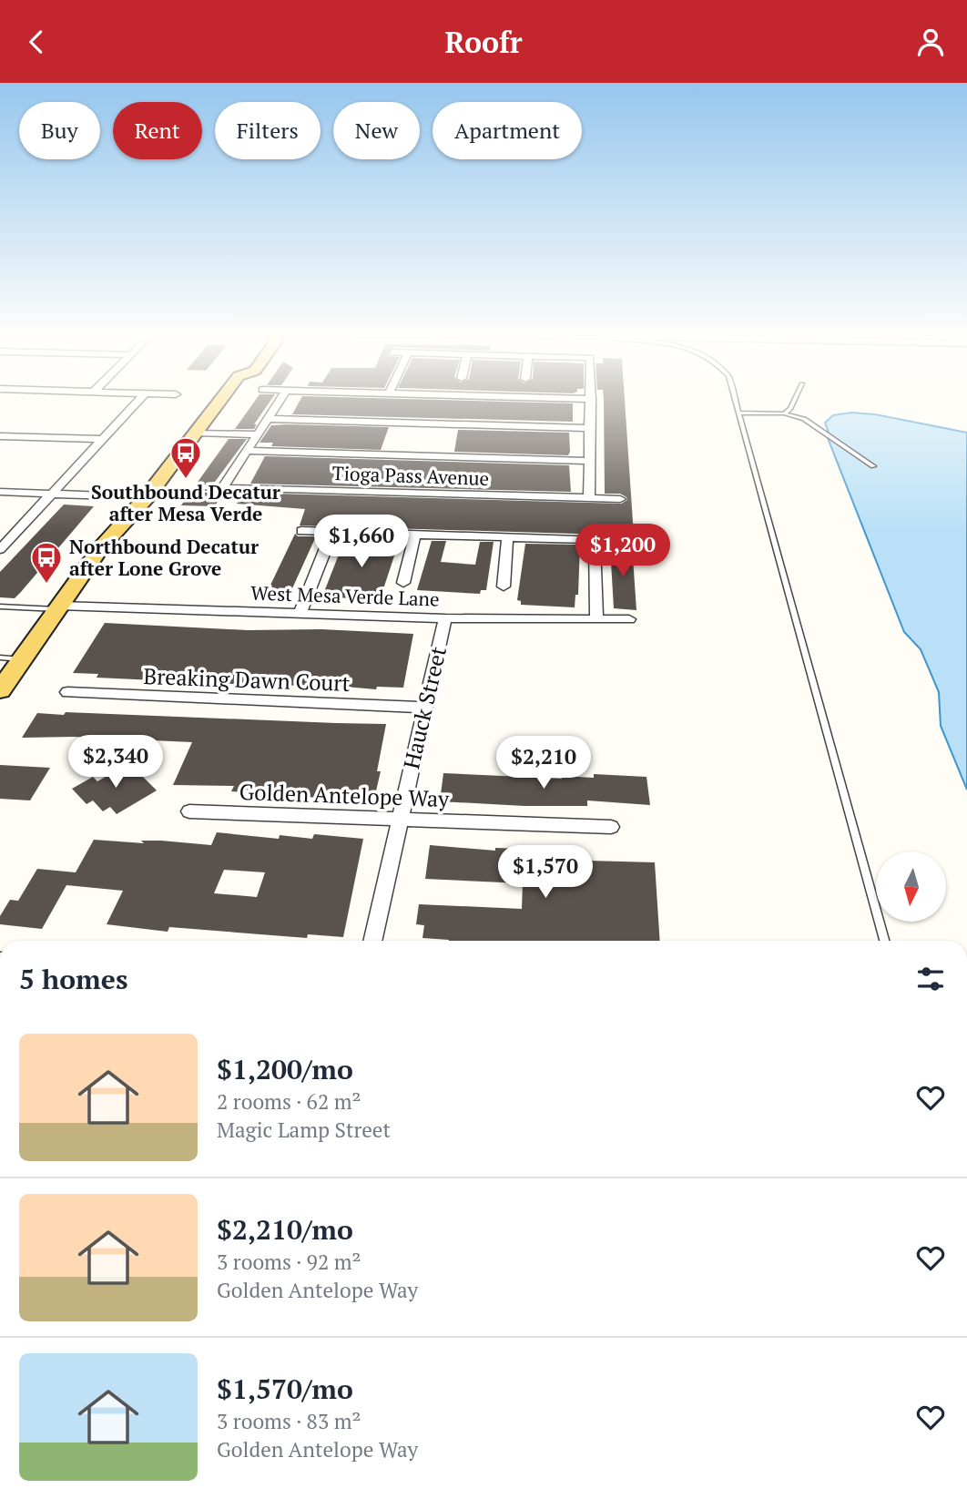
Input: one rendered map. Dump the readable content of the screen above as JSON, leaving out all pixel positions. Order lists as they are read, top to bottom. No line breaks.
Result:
{"streets":{"street":["Tioga Pass Avenue","West Mesa Verde Lane","Breaking Dawn Court","Hauck Street","Golden Antelope Way"]},"crossings":[["West Mesa Verde Lane","Hauck Street"],["Breaking Dawn Court","Hauck Street"],["Hauck Street","Golden Antelope Way"]],"places":{"bus stop":["Southbound Decatur after Mesa Verde","Northbound Decatur after Lone Grove"]},"north":"bottom","page":{"header":"Roofr","chip":["Buy","Rent","Filters","New","Apartment"],"price":["$1,660","$1,200","$2,340","$2,210","$1,570"],"heading":"5 homes","list":[{"name":"$1,200/mo","note":"2 rooms · 62 m² · Magic Lamp Street"},{"name":"$2,210/mo","note":"3 rooms · 92 m² · Golden Antelope Way"},{"name":"$1,570/mo","note":"3 rooms · 83 m² · Golden Antelope Way"}]}}
